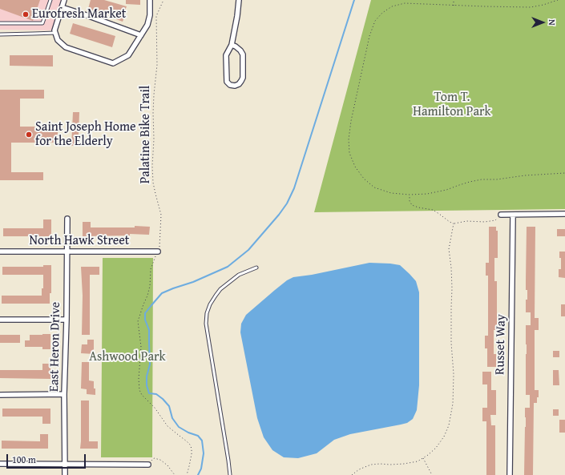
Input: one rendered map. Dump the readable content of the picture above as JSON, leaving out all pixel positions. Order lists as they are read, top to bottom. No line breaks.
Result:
{"streets":{"street":["North Hawk Street","Russet Way","East Heron Drive"],"path":["Palatine Bike Trail"]},"crossings":[["Palatine Bike Trail","North Hawk Street"],["North Hawk Street","East Heron Drive"]],"parks":["Tom T. Hamilton Park","Ashwood Park"],"places":["Eurofresh Market","Saint Joseph Home for the Elderly"],"scale_bar":"100 m","north":"right"}
